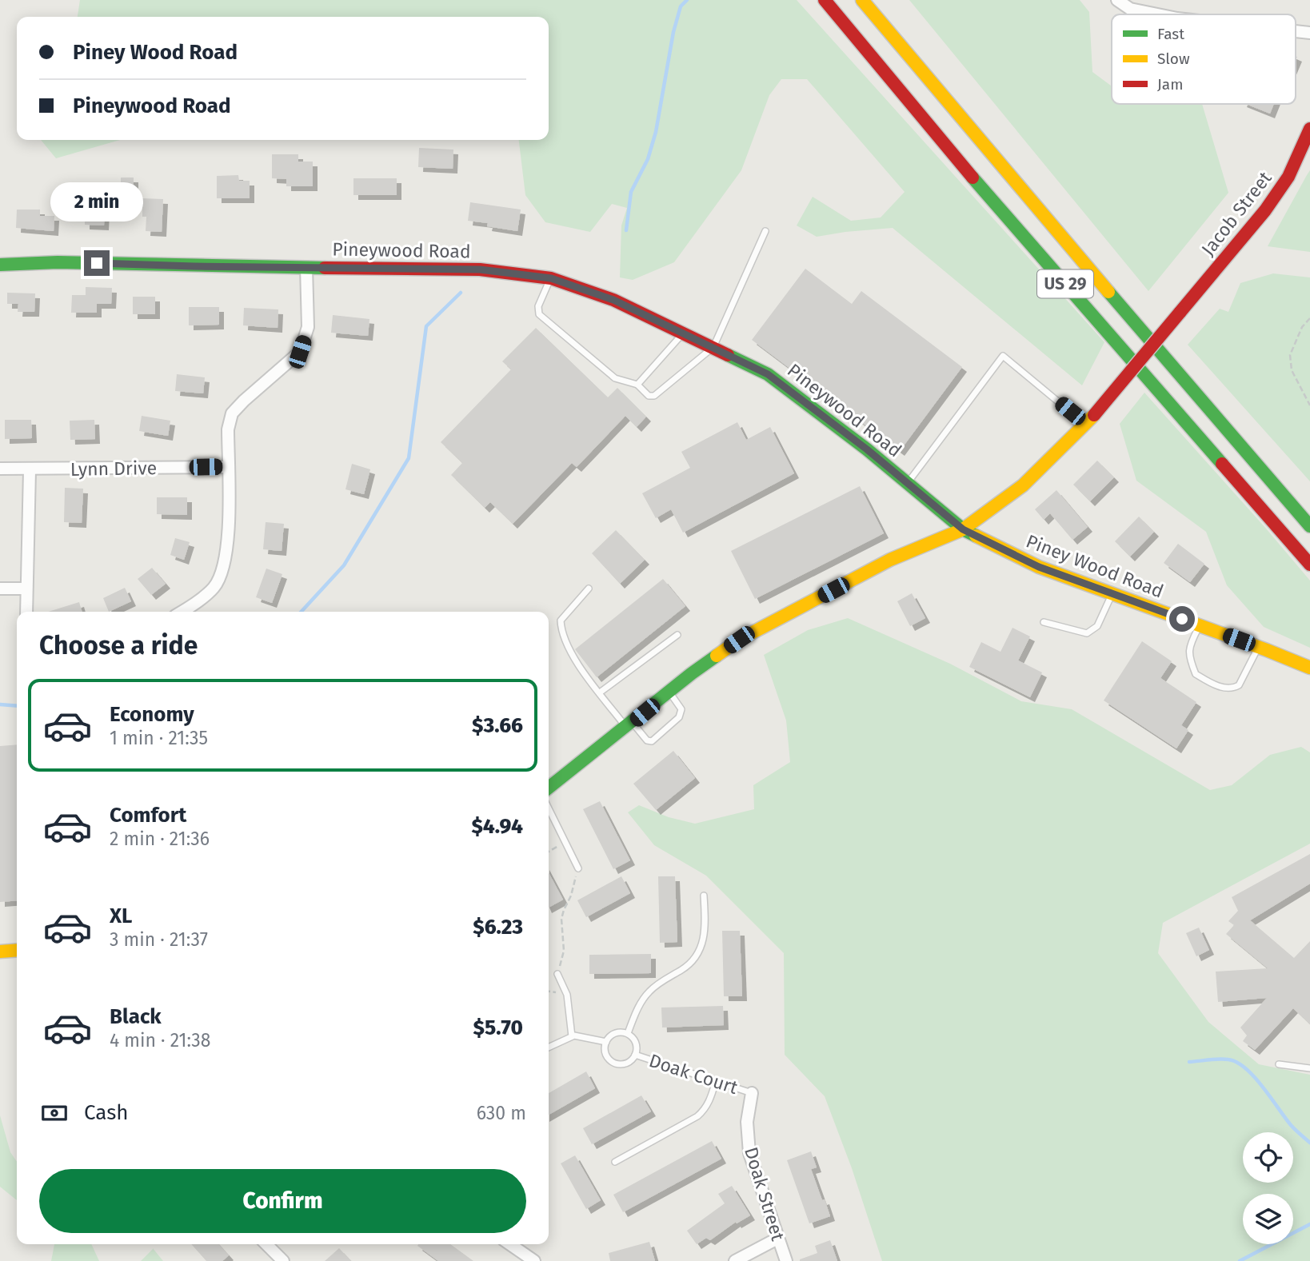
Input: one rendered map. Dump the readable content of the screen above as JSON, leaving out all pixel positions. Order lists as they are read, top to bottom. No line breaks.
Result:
{"streets":{"main road":["Jacob Street","Pineywood Road","US 29","Piney Wood Road"],"street":["Lynn Drive","Doak Street"],"lane":["Doak Court"]},"crossings":[["Jacob Street","Pineywood Road"],["Jacob Street","Piney Wood Road"],["Pineywood Road","Piney Wood Road"],["Doak Court","Doak Street"]],"legend":["Fast","Slow","Jam"],"page":{"banner":["Piney Wood Road","Pineywood Road"],"bubble":"2 min","heading":"Choose a ride","list":[{"name":"Economy","note":"1 min · 21:35","value":"$3.66"},{"name":"Comfort","note":"2 min · 21:36","value":"$4.94"},{"name":"XL","note":"3 min · 21:37","value":"$6.23"},{"name":"Black","note":"4 min · 21:38","value":"$5.70"}],"pay":["Cash","630 m"],"buttons":"Confirm"}}
